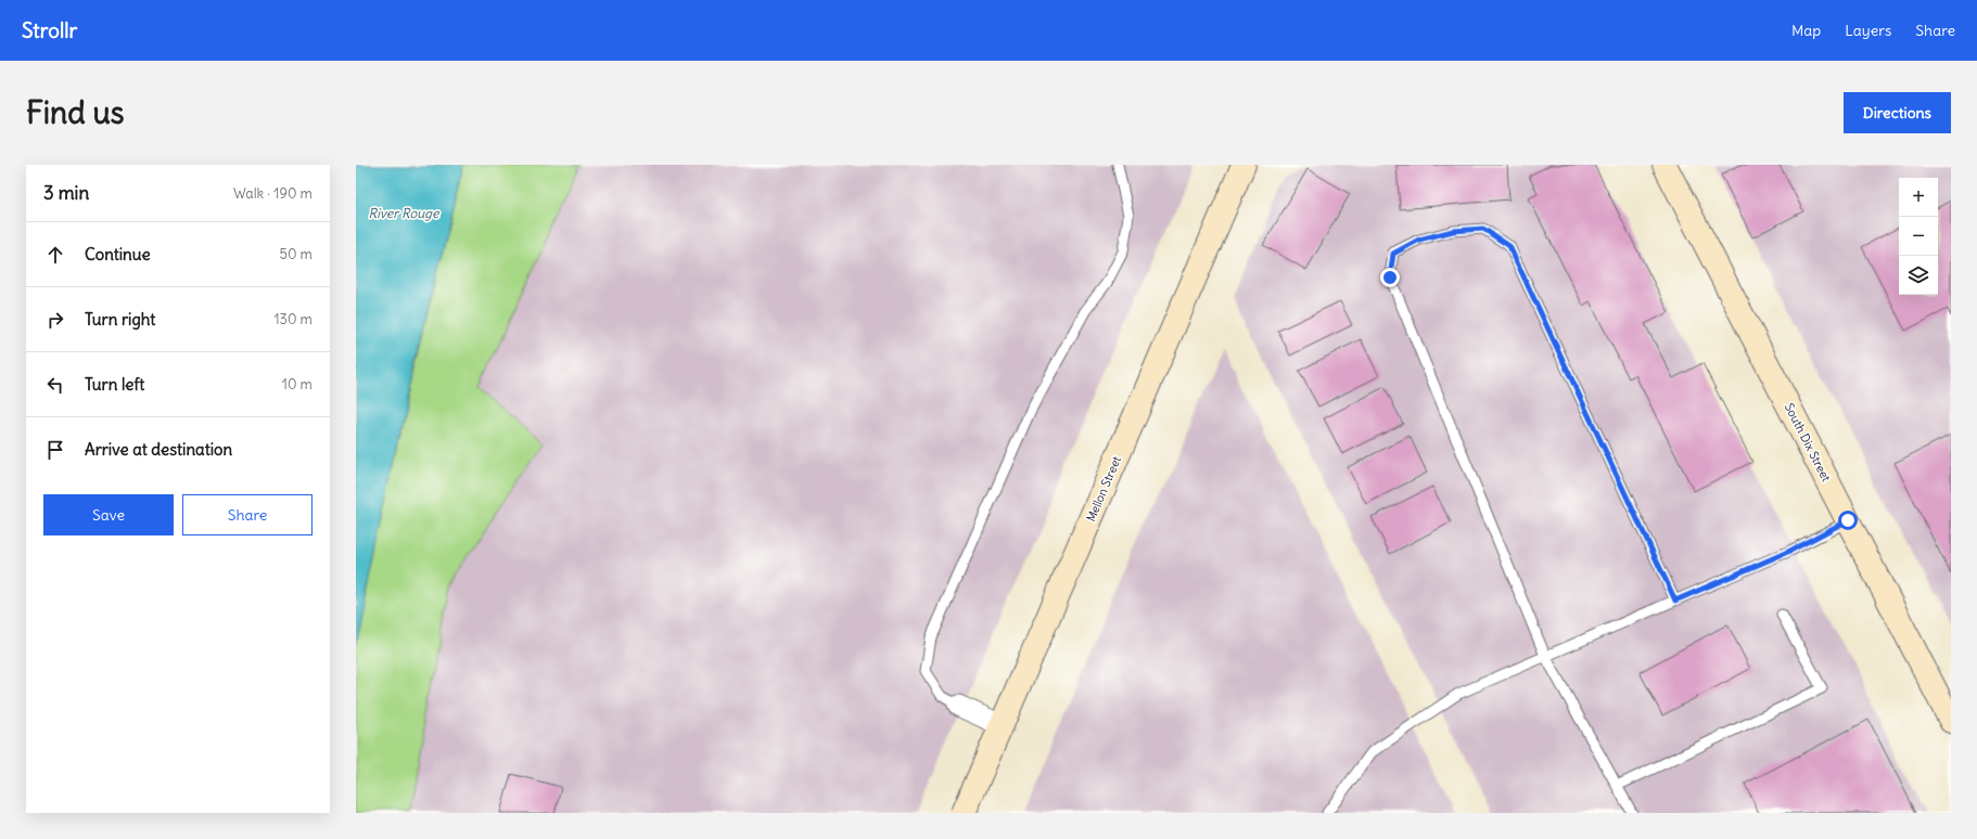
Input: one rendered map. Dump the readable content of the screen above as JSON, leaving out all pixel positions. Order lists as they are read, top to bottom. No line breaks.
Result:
{"streets":{"street":["South Dix Street","Mellon Street"]},"water":["River Rouge"],"page":{"header":"Strollr","nav":["Map","Layers","Share"],"buttons":["Directions",["Save","Share"]],"title":"Find us","heading":["3 min","Walk · 190 m"],"map_buttons":["+","−"],"list":[["Continue","50 m"],["Turn right","130 m"],["Turn left","10 m"],"Arrive at destination"]}}
